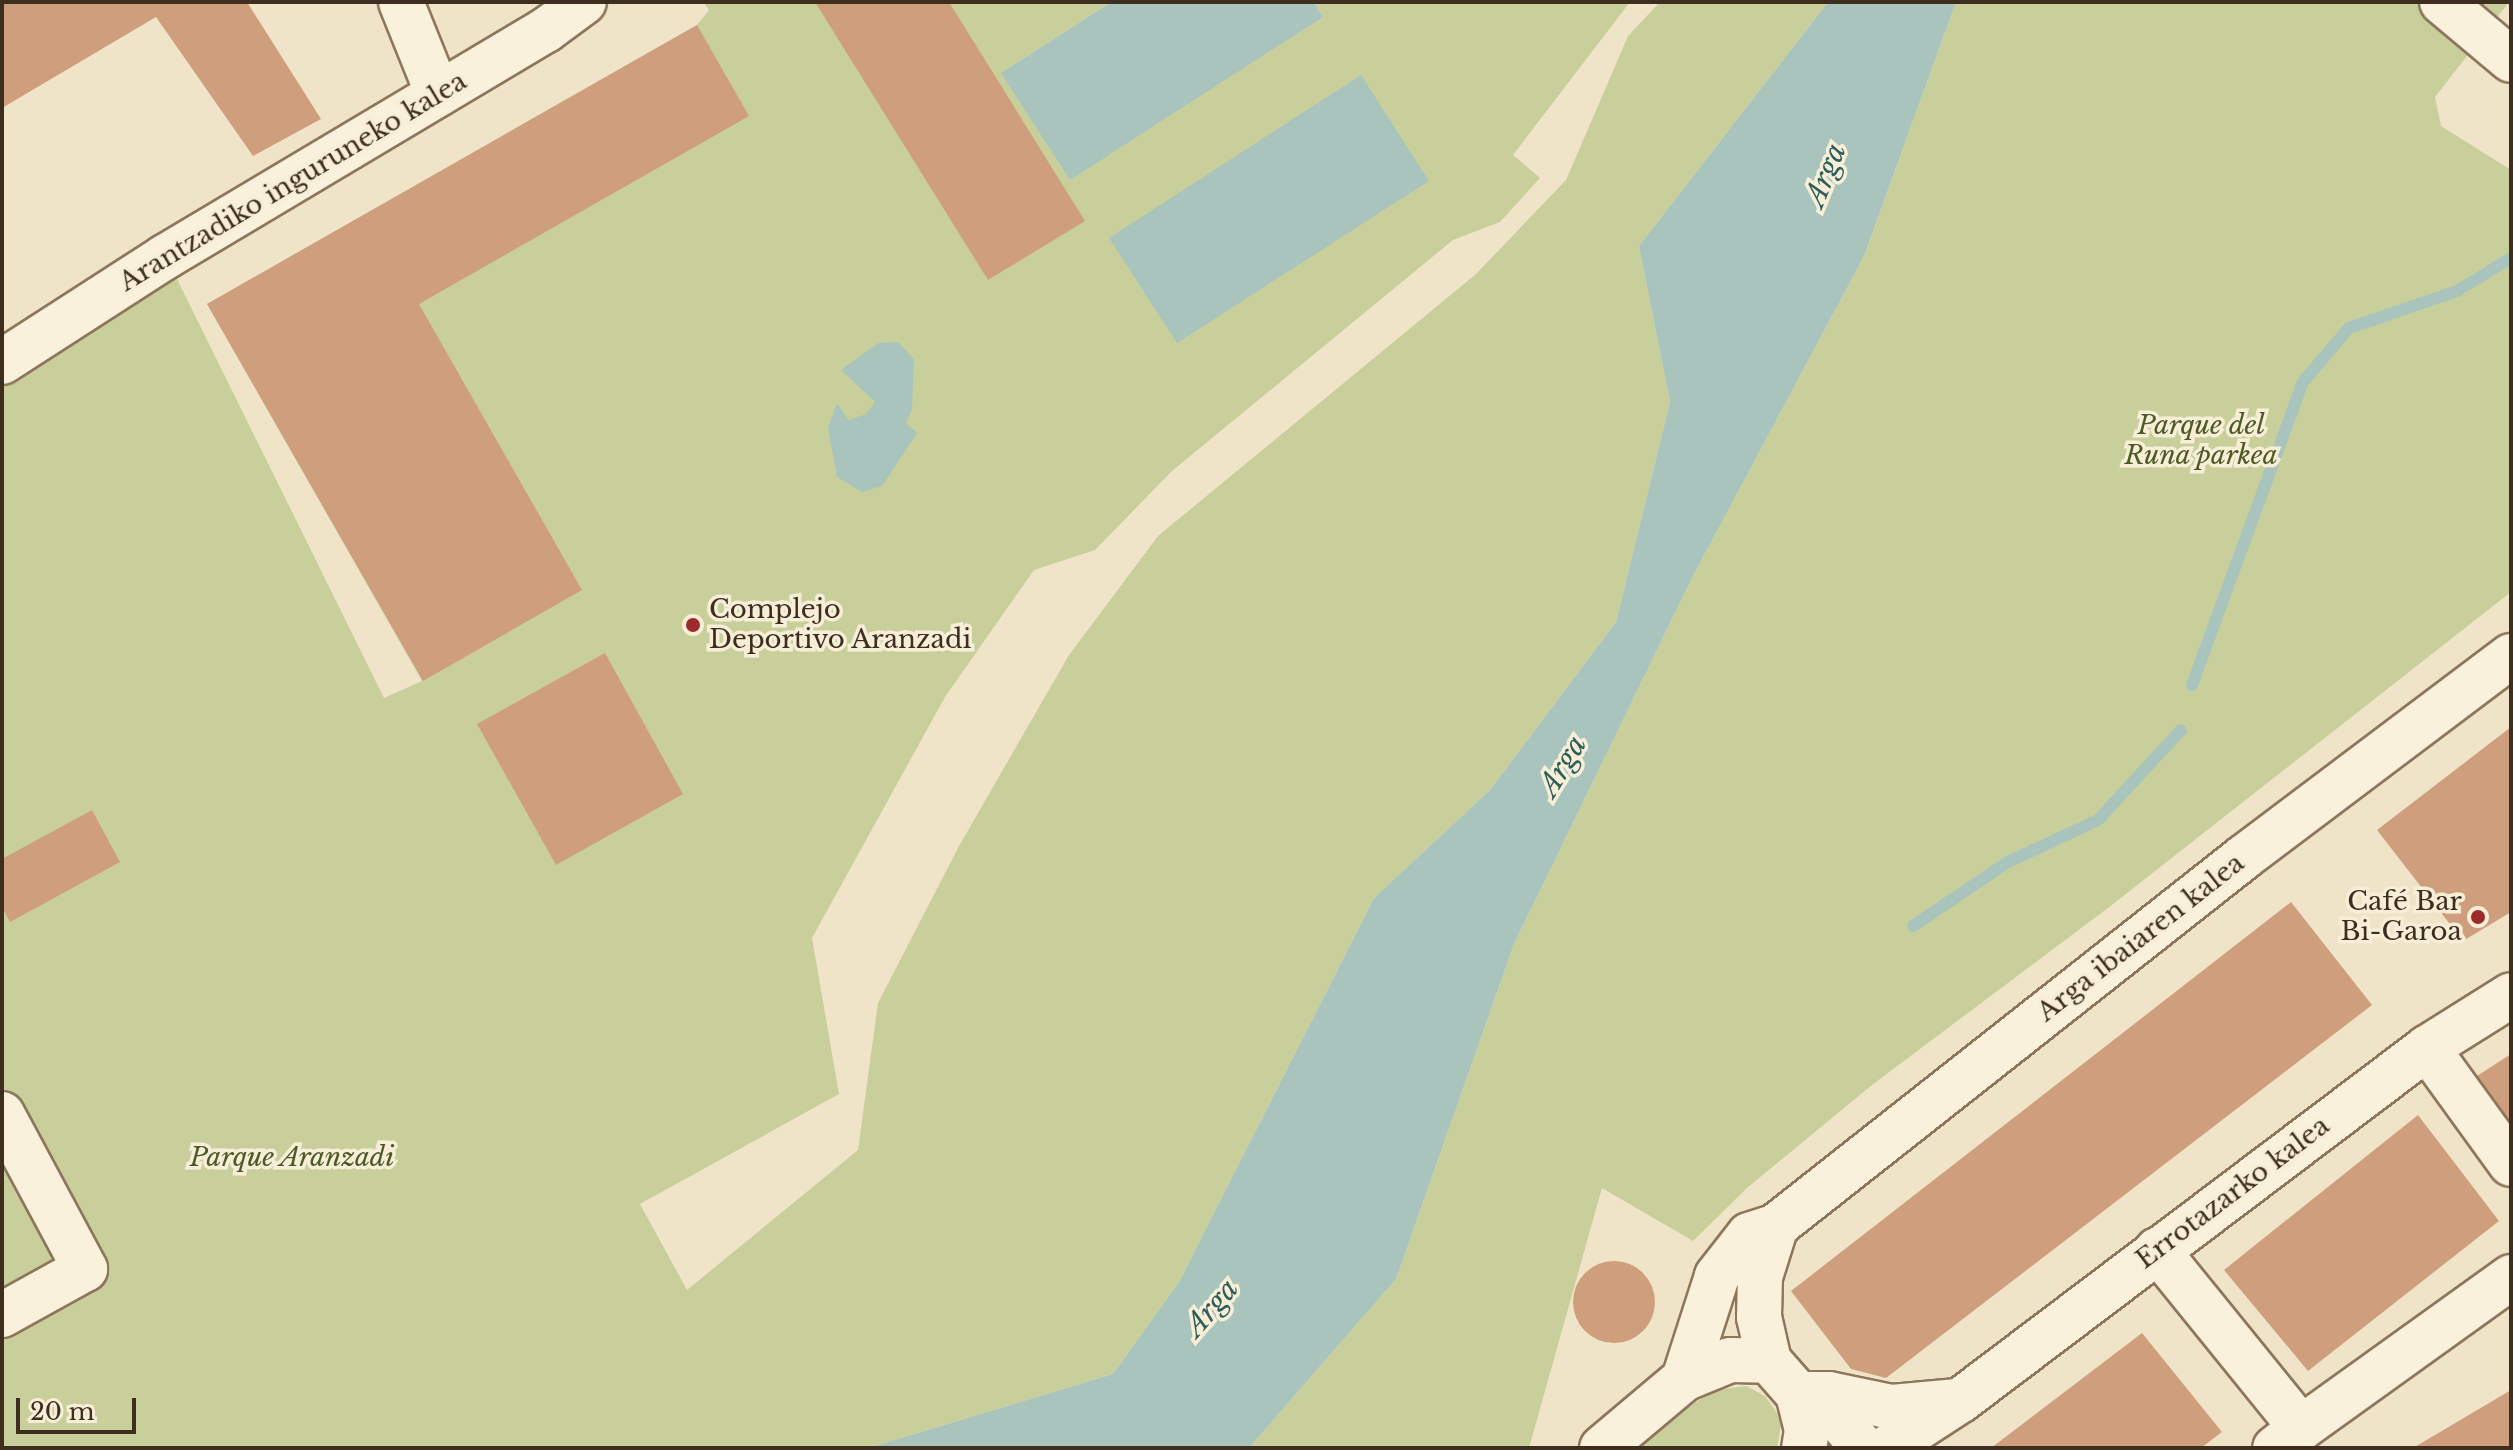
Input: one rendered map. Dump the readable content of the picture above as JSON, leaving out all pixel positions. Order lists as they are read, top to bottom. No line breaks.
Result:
{"streets":{"street":["Arantzadiko inguruneko kalea","Arga ibaiaren kalea","Errotazarko kalea"]},"water":["Arga"],"parks":["Parque del Runa parkea","Parque Aranzadi"],"places":["Complejo Deportivo Aranzadi","Café Bar Bi-Garoa"],"scale_bar":"20 m"}
